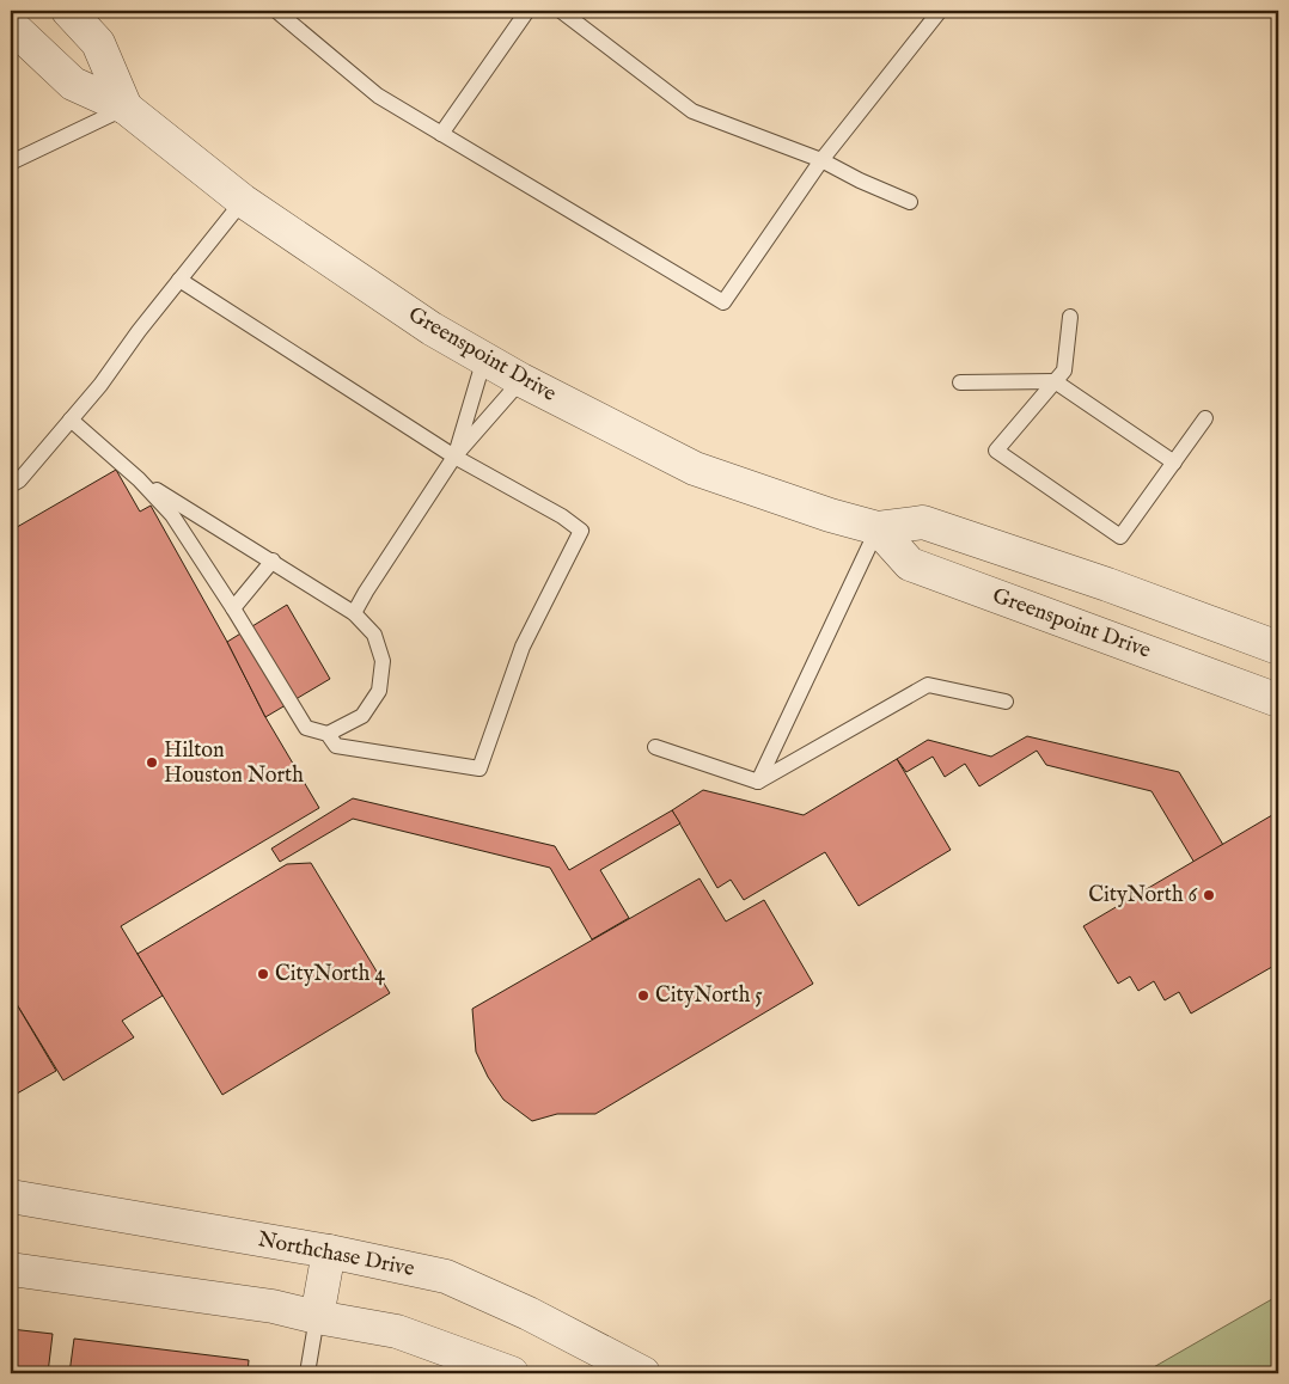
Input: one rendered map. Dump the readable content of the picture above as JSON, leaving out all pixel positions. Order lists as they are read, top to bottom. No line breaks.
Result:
{"streets":{"street":["Greenspoint Drive","Northchase Drive"]},"places":["Hilton Houston North","CityNorth 6","CityNorth 4","CityNorth 5"]}
